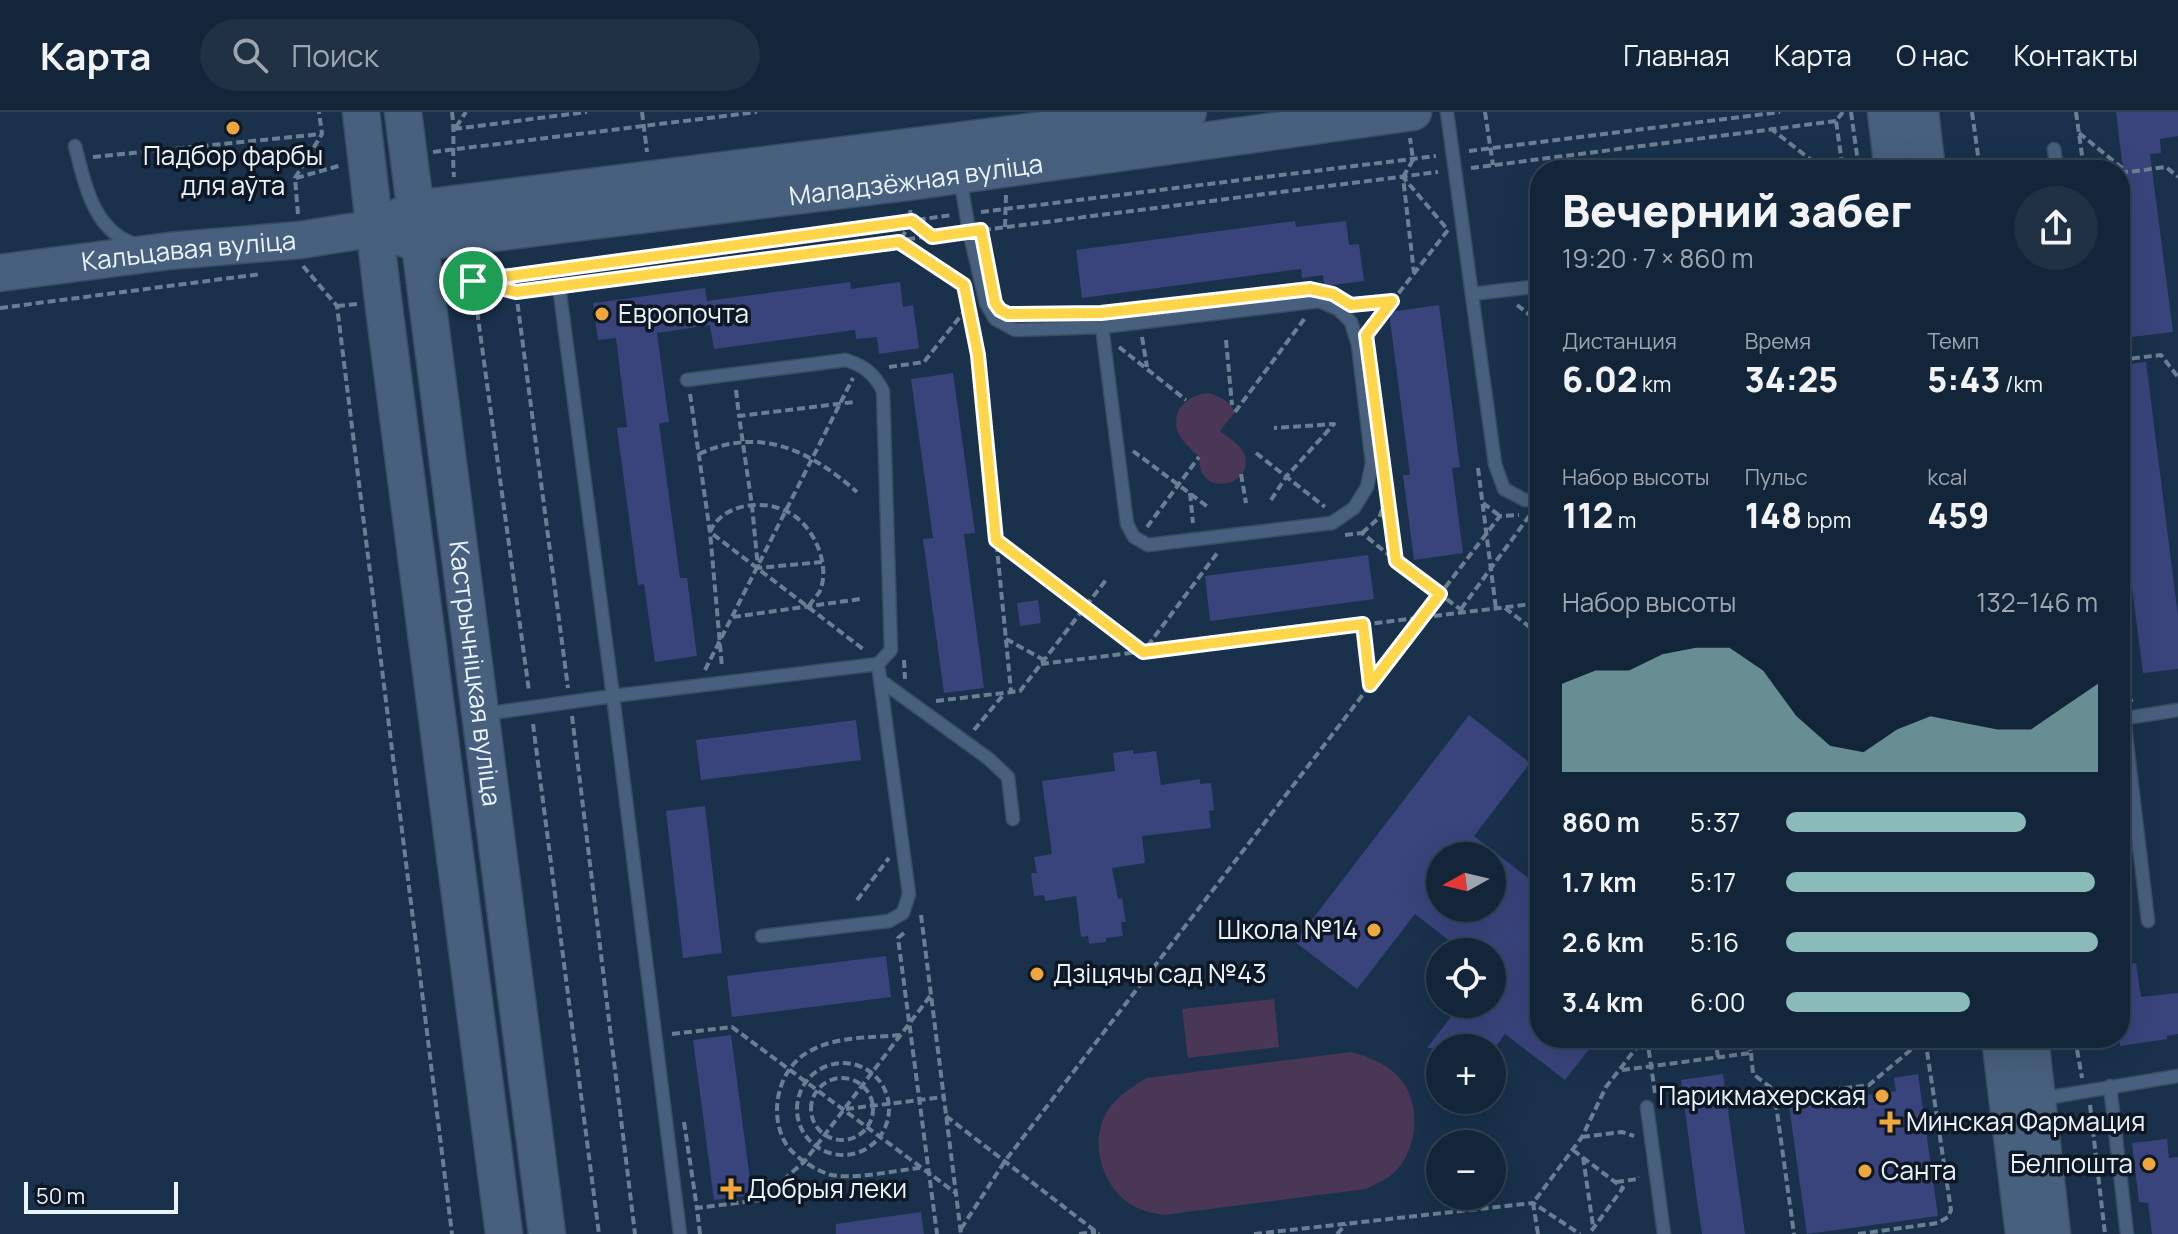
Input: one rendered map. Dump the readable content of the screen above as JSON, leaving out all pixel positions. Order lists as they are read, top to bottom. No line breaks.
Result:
{"streets":{"main road":["Маладзёжная вуліца","Кальцавая вуліца","Кастрычніцкая вуліца"]},"crossings":[["Маладзёжная вуліца","Кальцавая вуліца"],["Маладзёжная вуліца","Кастрычніцкая вуліца"],["Кальцавая вуліца","Кастрычніцкая вуліца"]],"places":{"other":["Падбор фарбы для аўта","Европочта","Школа №14","Дзіцячы сад №43","Парикмахерская","Белпошта","Санта"],"health":["Минская Фармация","Добрыя леки"]},"scale_bar":"50 m","north":"left","page":{"header":"Карта","search":"Поиск","nav":["Главная","Карта","О нас","Контакты"],"heading":["Вечерний забег","19:20 · 7 × 860 m"],"stats":[["Дистанция","6.02 km"],["Время","34:25"],["Темп","5:43 /km"],["Набор высоты","112 m"],["Пульс","148 bpm"],["kcal","459"]],"chart":["Набор высоты","132–146 m"],"list":[{"name":"860 m","note":"5:37"},{"name":"1.7 km","note":"5:17"},{"name":"2.6 km","note":"5:16"},{"name":"3.4 km","note":"6:00"}],"map_buttons":["+","−"],"scale":"50 m"}}
